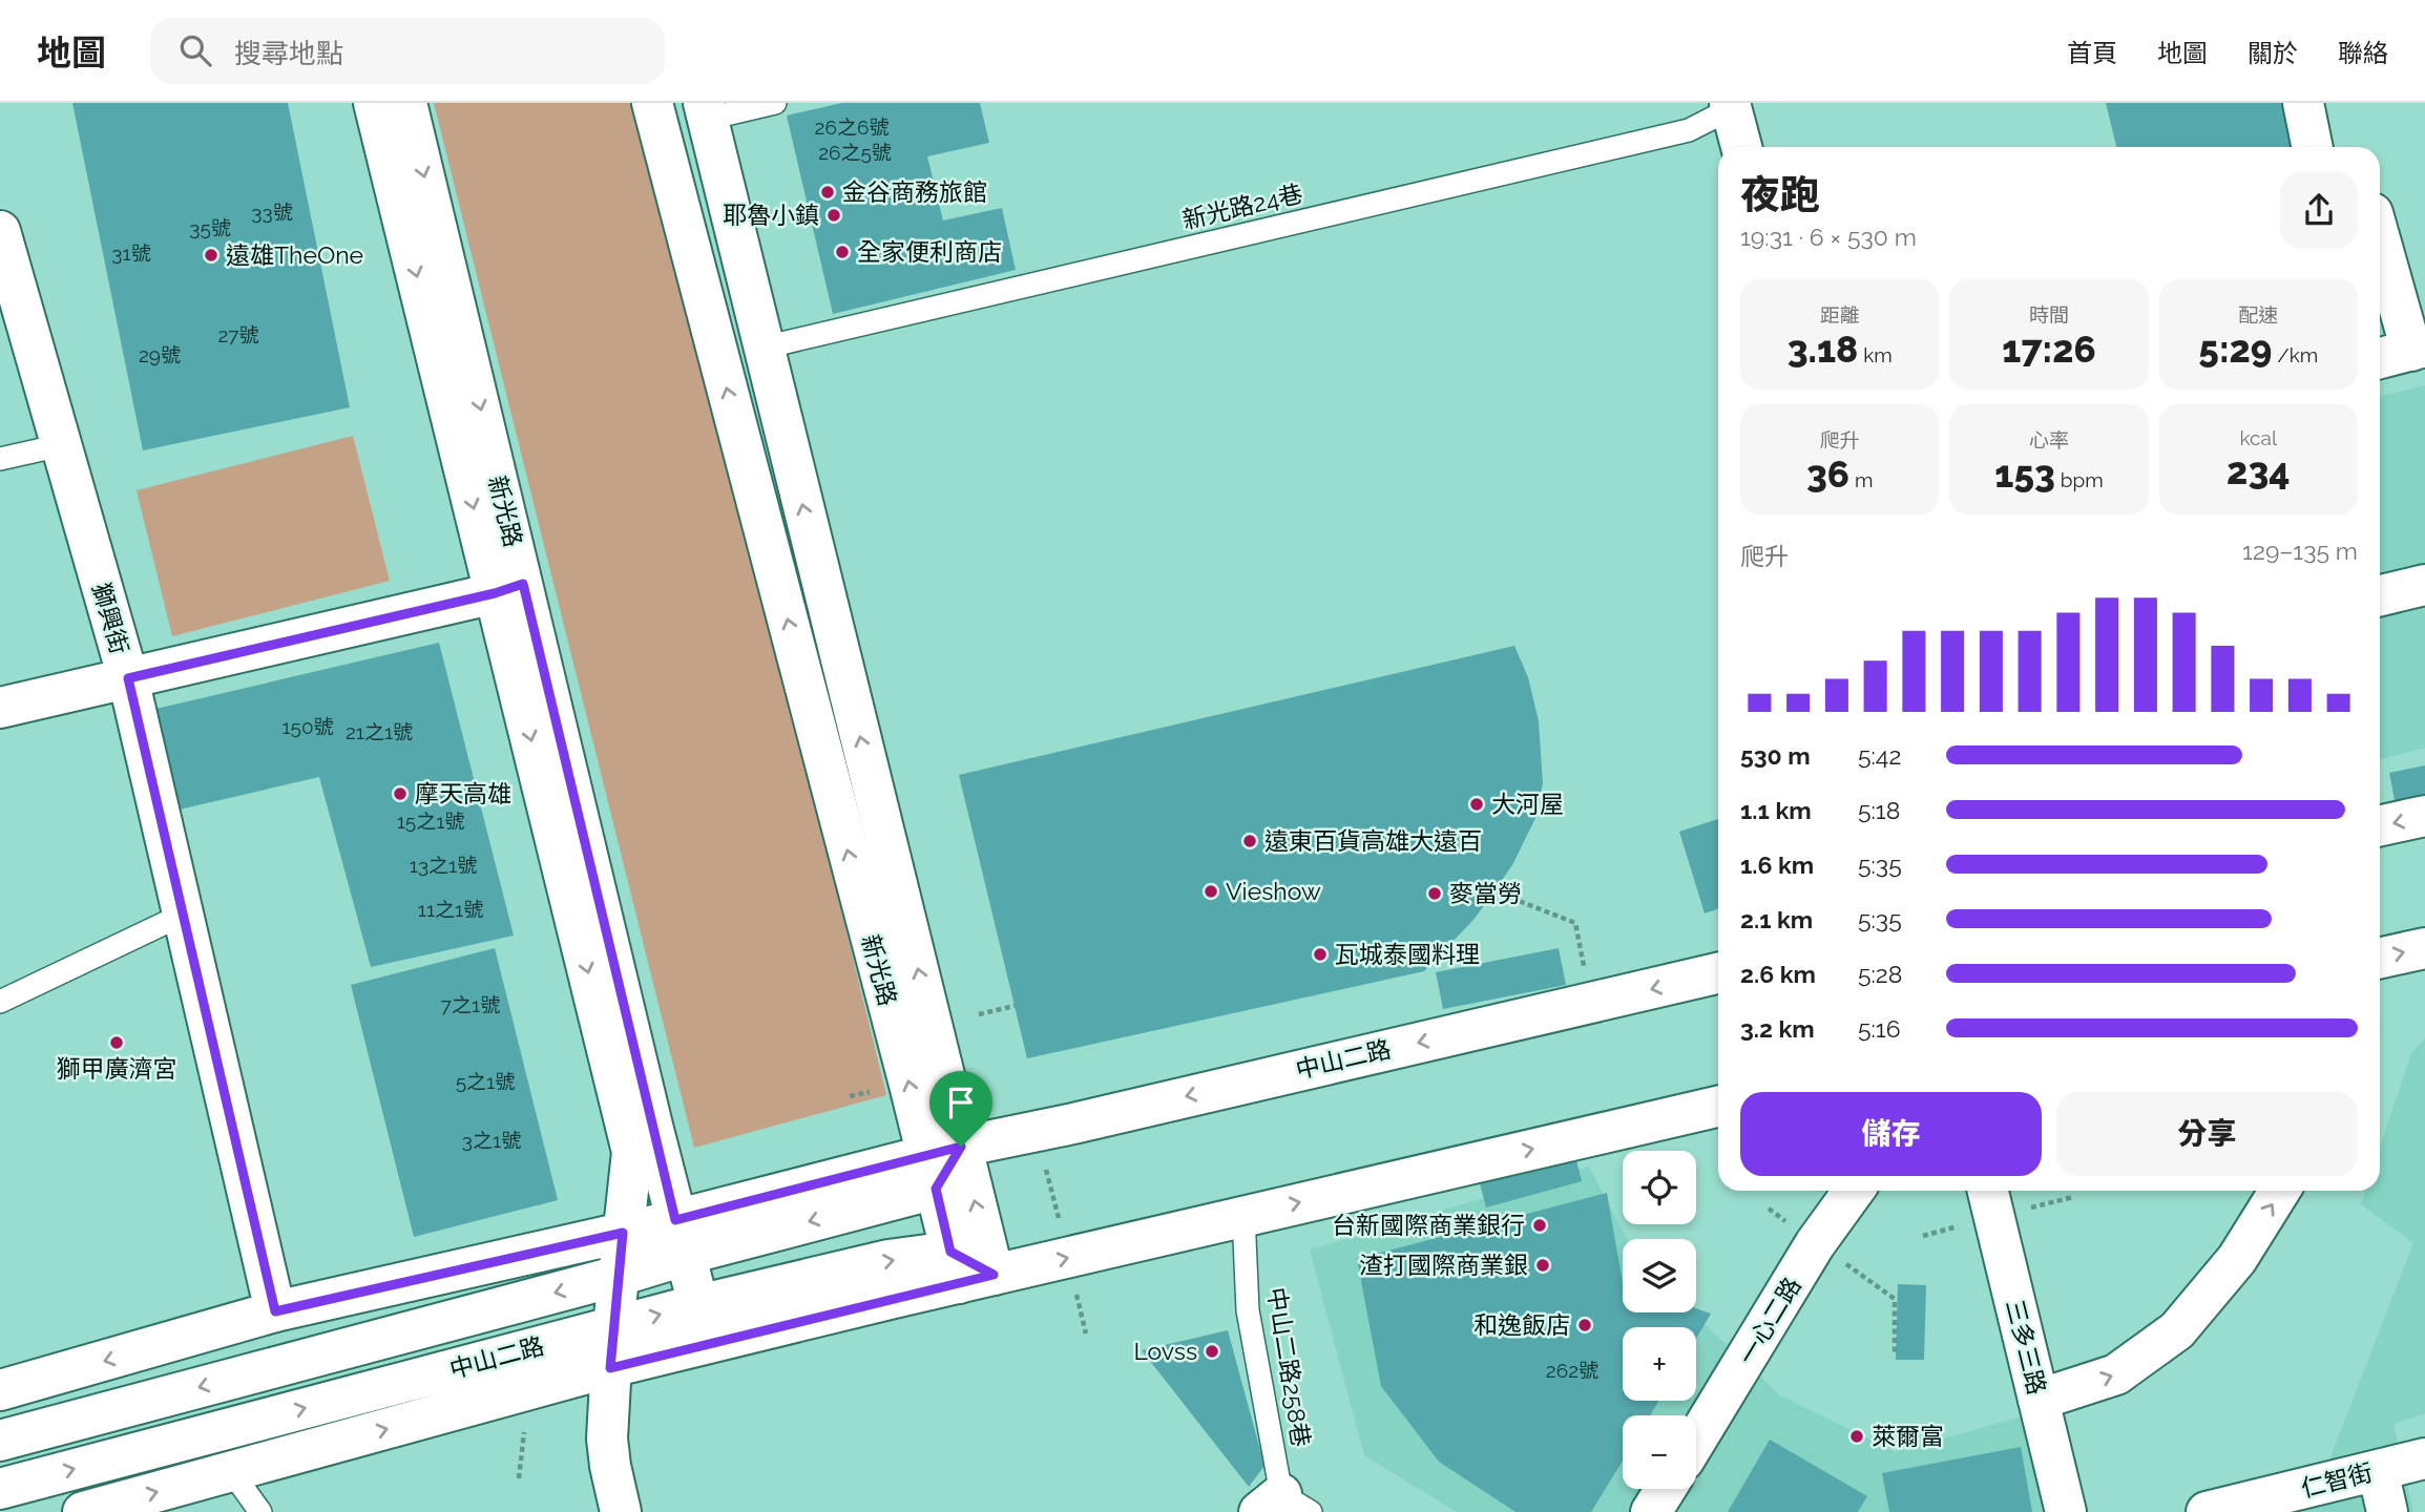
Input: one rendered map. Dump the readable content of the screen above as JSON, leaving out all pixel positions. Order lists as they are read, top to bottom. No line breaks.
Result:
{"streets":{"street":["新光路","獅興街","中山二路","一心二路","三多三路","仁智街"],"lane":["新光路24巷","中山二路258巷"]},"crossings":[["新光路24巷","新光路"],["新光路","中山二路"],["獅興街","中山二路"],["中山二路","中山二路258巷"]],"places":["金谷商務旅館","耶魯小鎮","全家便利商店","遠雄TheOne","摩天高雄","大河屋","遠東百貨高雄大遠百","Vieshow","麥當勞","瓦城泰國料理","獅甲廣濟宮","台新國際商業銀行","渣打國際商業銀","和逸飯店","Lovss","萊爾富"],"house_numbers":["26之6號","26之5號","33號","35號","31號","27號","29號","150號","21之1號","15之1號","13之1號","11之1號","7之1號","5之1號","3之1號","262號"],"page":{"header":"地圖","search":"搜尋地點","nav":["首頁","地圖","關於","聯絡"],"heading":["夜跑","19:31 · 6 × 530 m"],"stats":[["距離","3.18 km"],["時間","17:26"],["配速","5:29 /km"],["爬升","36 m"],["心率","153 bpm"],["kcal","234"]],"chart":["爬升","129–135 m"],"list":[{"name":"530 m","note":"5:42"},{"name":"1.1 km","note":"5:18"},{"name":"1.6 km","note":"5:35"},{"name":"2.1 km","note":"5:35"},{"name":"2.6 km","note":"5:28"},{"name":"3.2 km","note":"5:16"}],"buttons":["儲存","分享"],"map_buttons":["+","−"]}}
